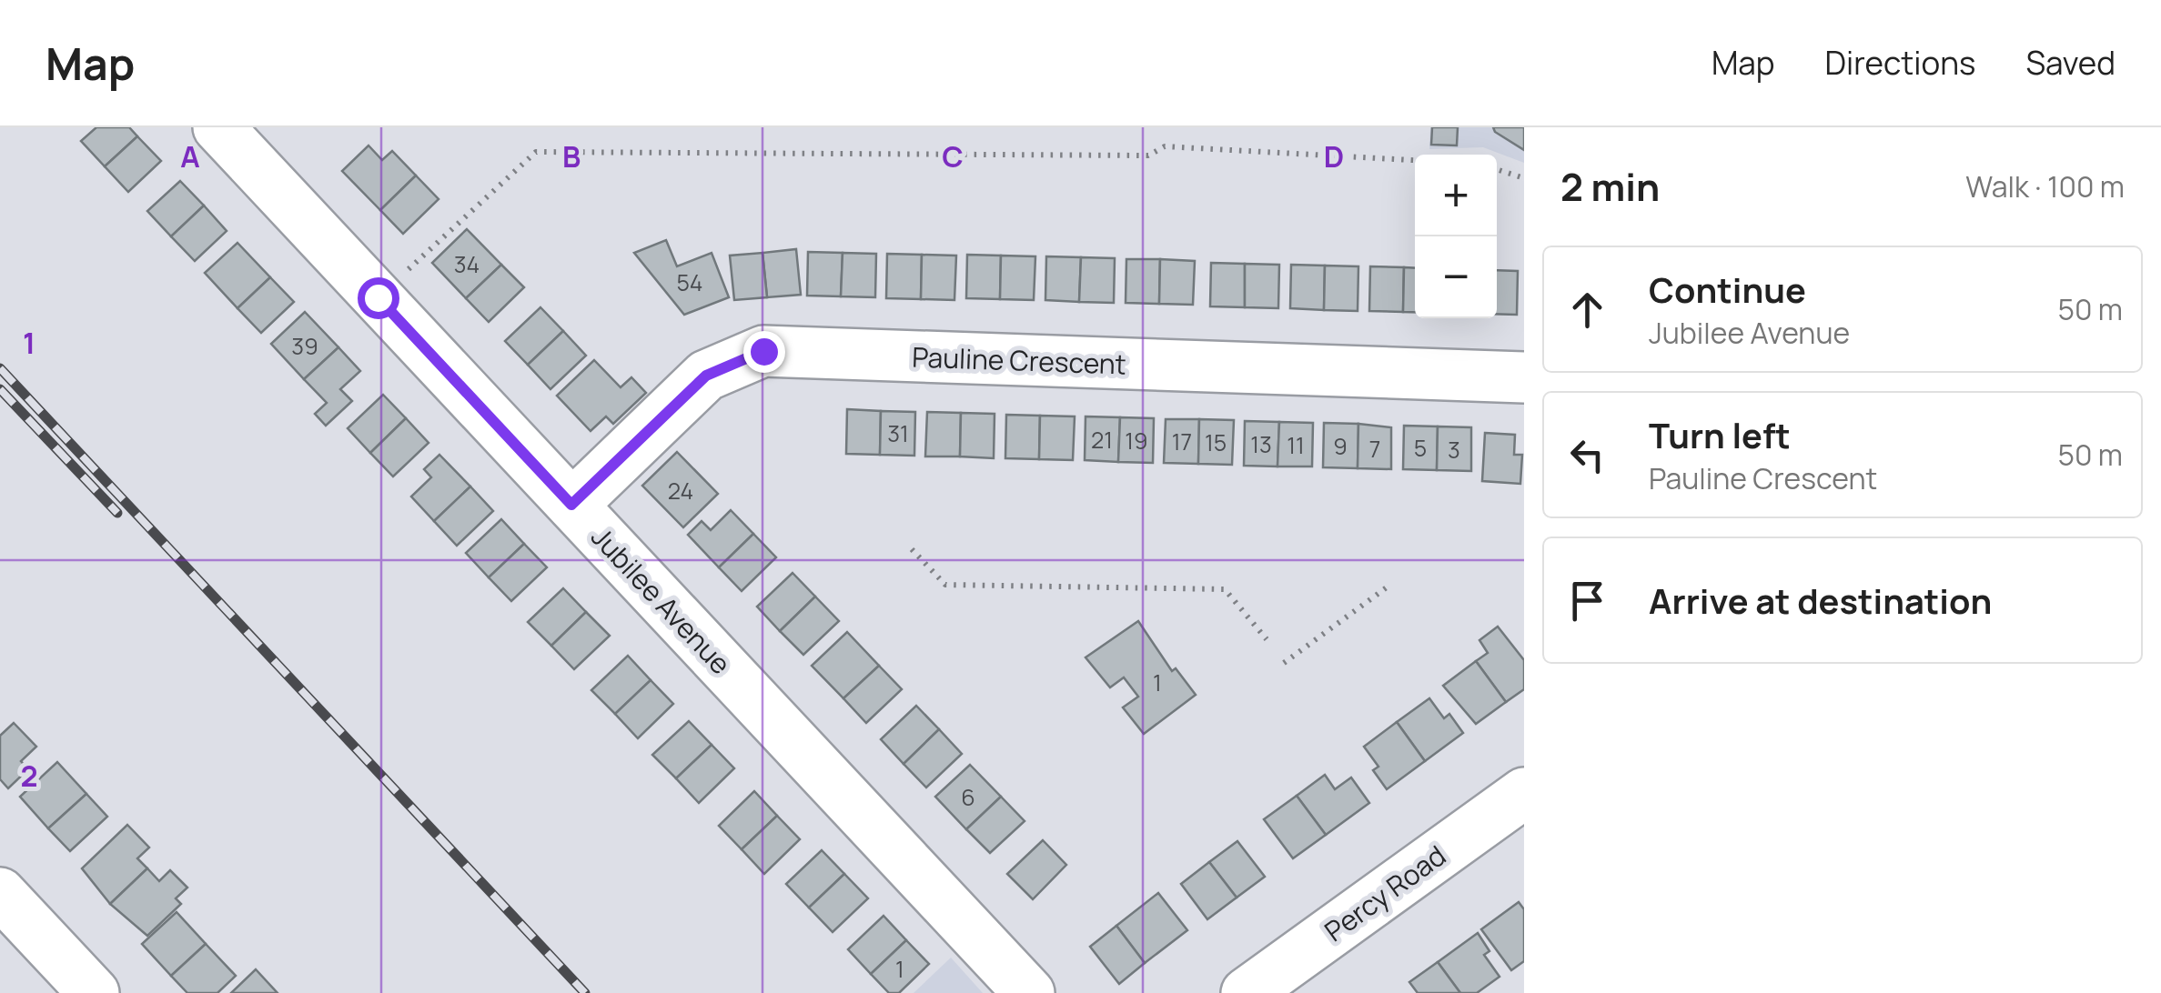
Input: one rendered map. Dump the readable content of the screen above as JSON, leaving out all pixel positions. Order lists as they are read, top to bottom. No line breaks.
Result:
{"streets":{"street":["Pauline Crescent","Jubilee Avenue","Percy Road"]},"crossings":[["Pauline Crescent","Jubilee Avenue"]],"house_numbers":["34","54","39","31","21","19","17","15","13","11","9","5","7","3","24","1","6","1"],"page":{"header":"Map","nav":["Map","Directions","Saved"],"heading":["2 min","Walk · 100 m"],"map_buttons":["+","−"],"list":[["Continue","Jubilee Avenue","50 m"],["Turn left","Pauline Crescent","50 m"],"Arrive at destination"]},"grid":{"columns":["A","B","C","D"],"rows":["1","2"]}}
